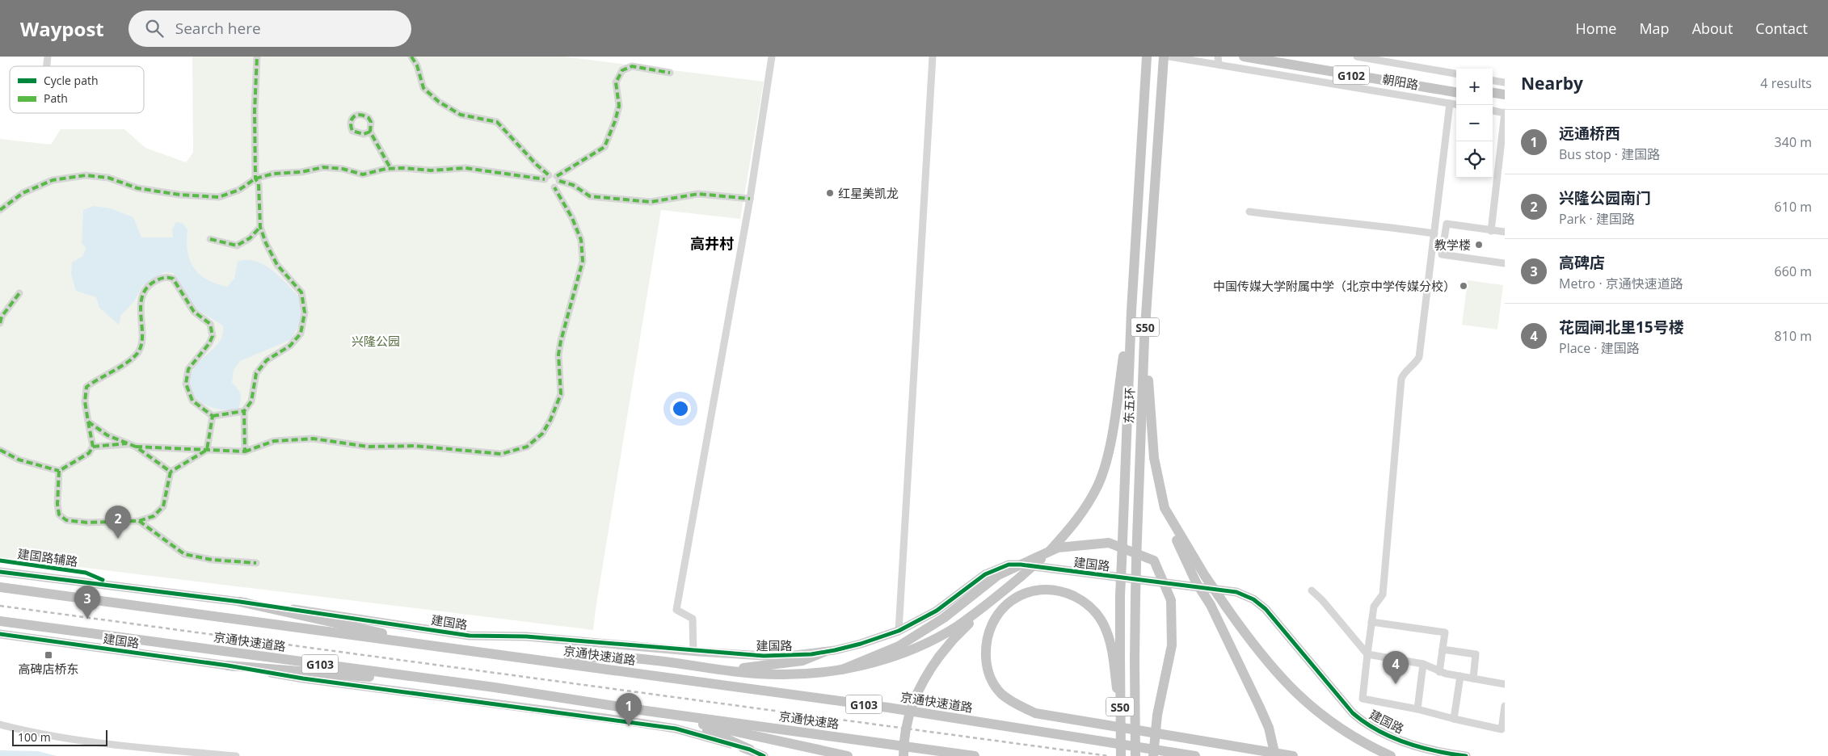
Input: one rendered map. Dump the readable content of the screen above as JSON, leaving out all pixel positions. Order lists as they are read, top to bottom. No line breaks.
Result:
{"streets":{"highway":["G102","朝阳路","S50","东五环","京通快速道路","G103","京通快速路"],"main road":["建国路"],"cycle path":["建国路辅路"]},"crossings":[["京通快速道路","京通快速路"]],"districts":["高井村"],"parks":["兴隆公园"],"places":{"other":["红星美凯龙","教学楼","中国传媒大学附属中学（北京中学传媒分校）"],"transit":["高碑店桥东"]},"legend":["Cycle path","Path"],"scale_bar":"100 m","page":{"header":"Waypost","search":"Search here","nav":["Home","Map","About","Contact"],"heading":["Nearby","4 results"],"map_buttons":["+","−"],"list":[{"mark":"1","name":"远通桥西","note":"Bus stop · 建国路","value":"340 m"},{"mark":"2","name":"兴隆公园南门","note":"Park · 建国路","value":"610 m"},{"mark":"3","name":"高碑店","note":"Metro · 京通快速道路","value":"660 m"},{"mark":"4","name":"花园闸北里15号楼","note":"Place · 建国路","value":"810 m"}],"pins":["2","3","4","1"],"scale":"100 m"}}
